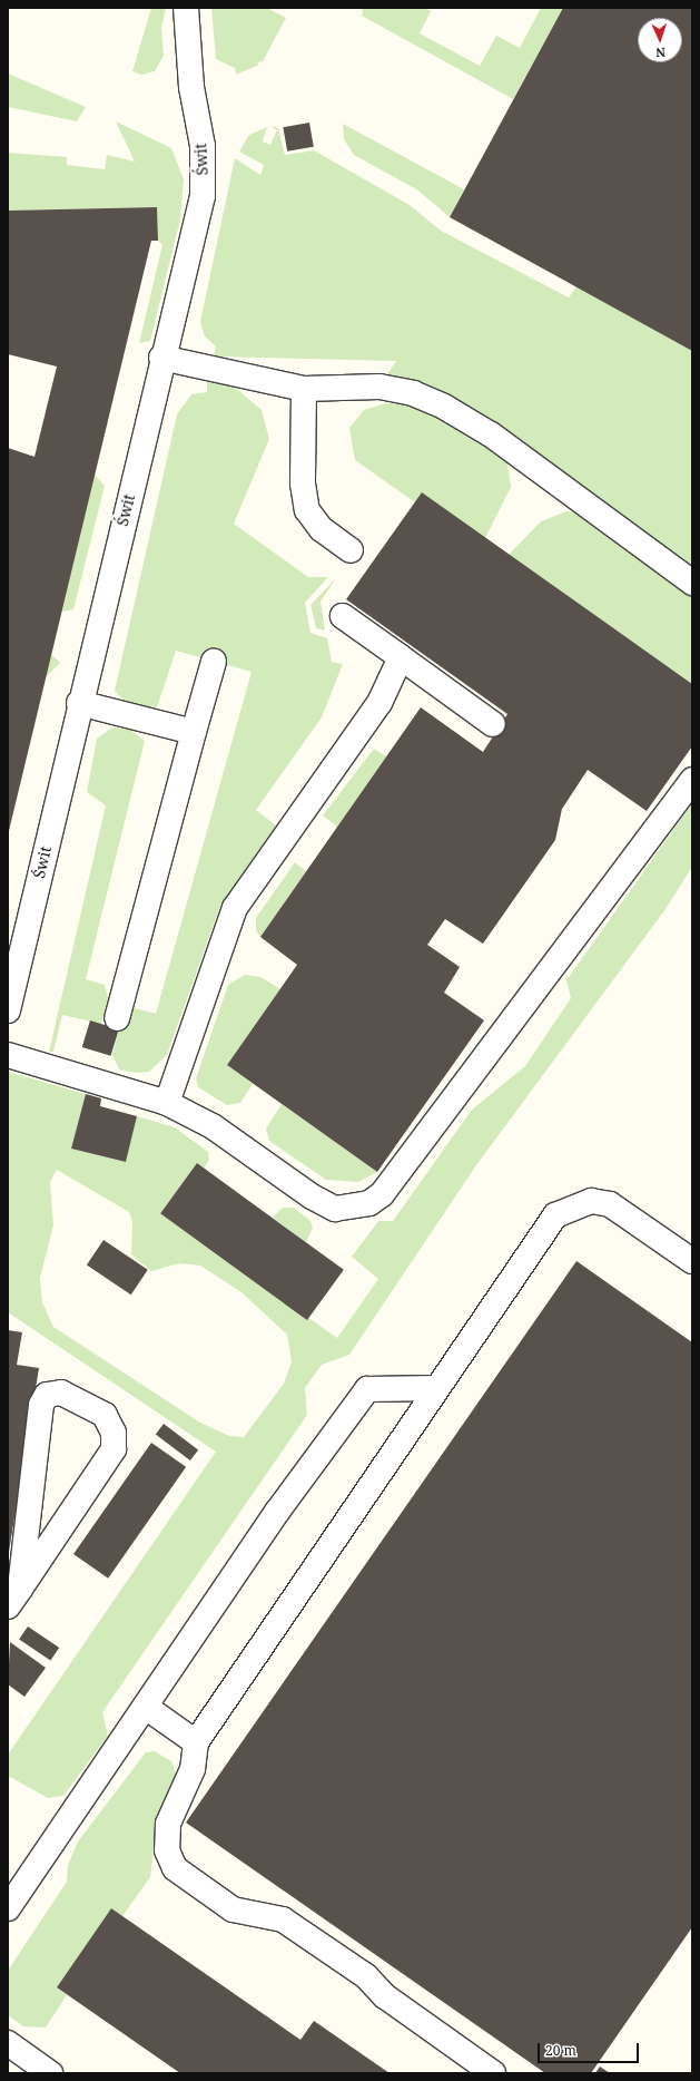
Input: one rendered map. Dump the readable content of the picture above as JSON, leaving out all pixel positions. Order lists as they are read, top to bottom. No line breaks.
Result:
{"streets":{"street":["Świt"]},"scale_bar":"20 m","north":"bottom"}
